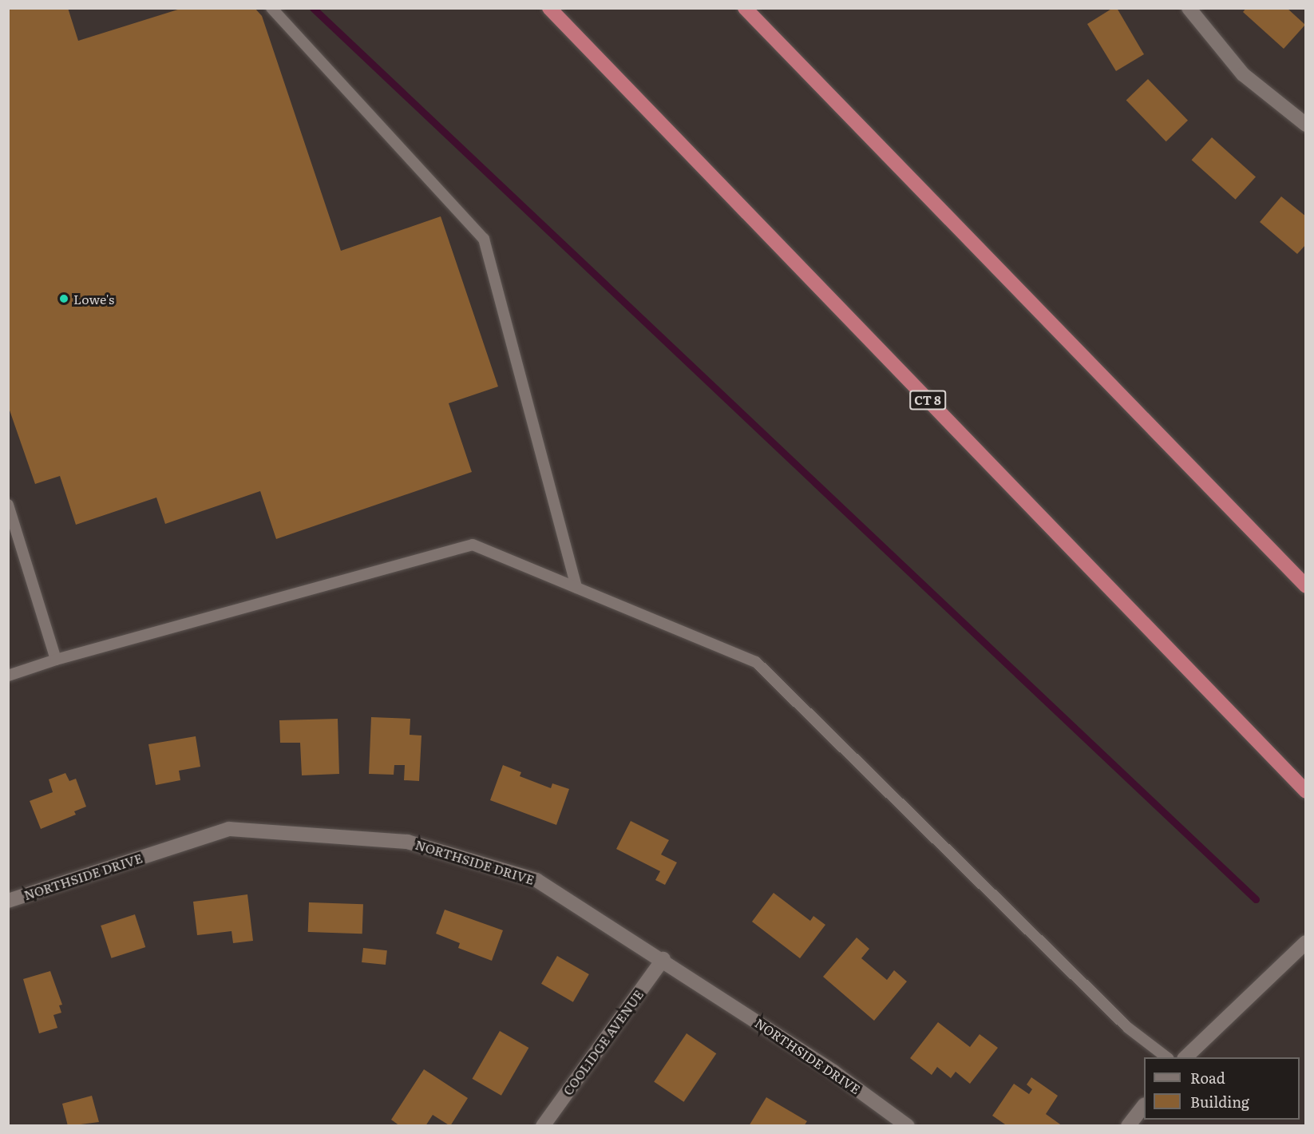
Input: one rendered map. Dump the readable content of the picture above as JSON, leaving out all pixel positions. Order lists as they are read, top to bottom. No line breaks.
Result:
{"streets":{"highway":["CT 8"],"street":["NORTHSIDE DRIVE","COOLIDGE AVENUE"]},"crossings":[["NORTHSIDE DRIVE","COOLIDGE AVENUE"]],"places":["Lowe's"],"legend":["Road","Building"]}
